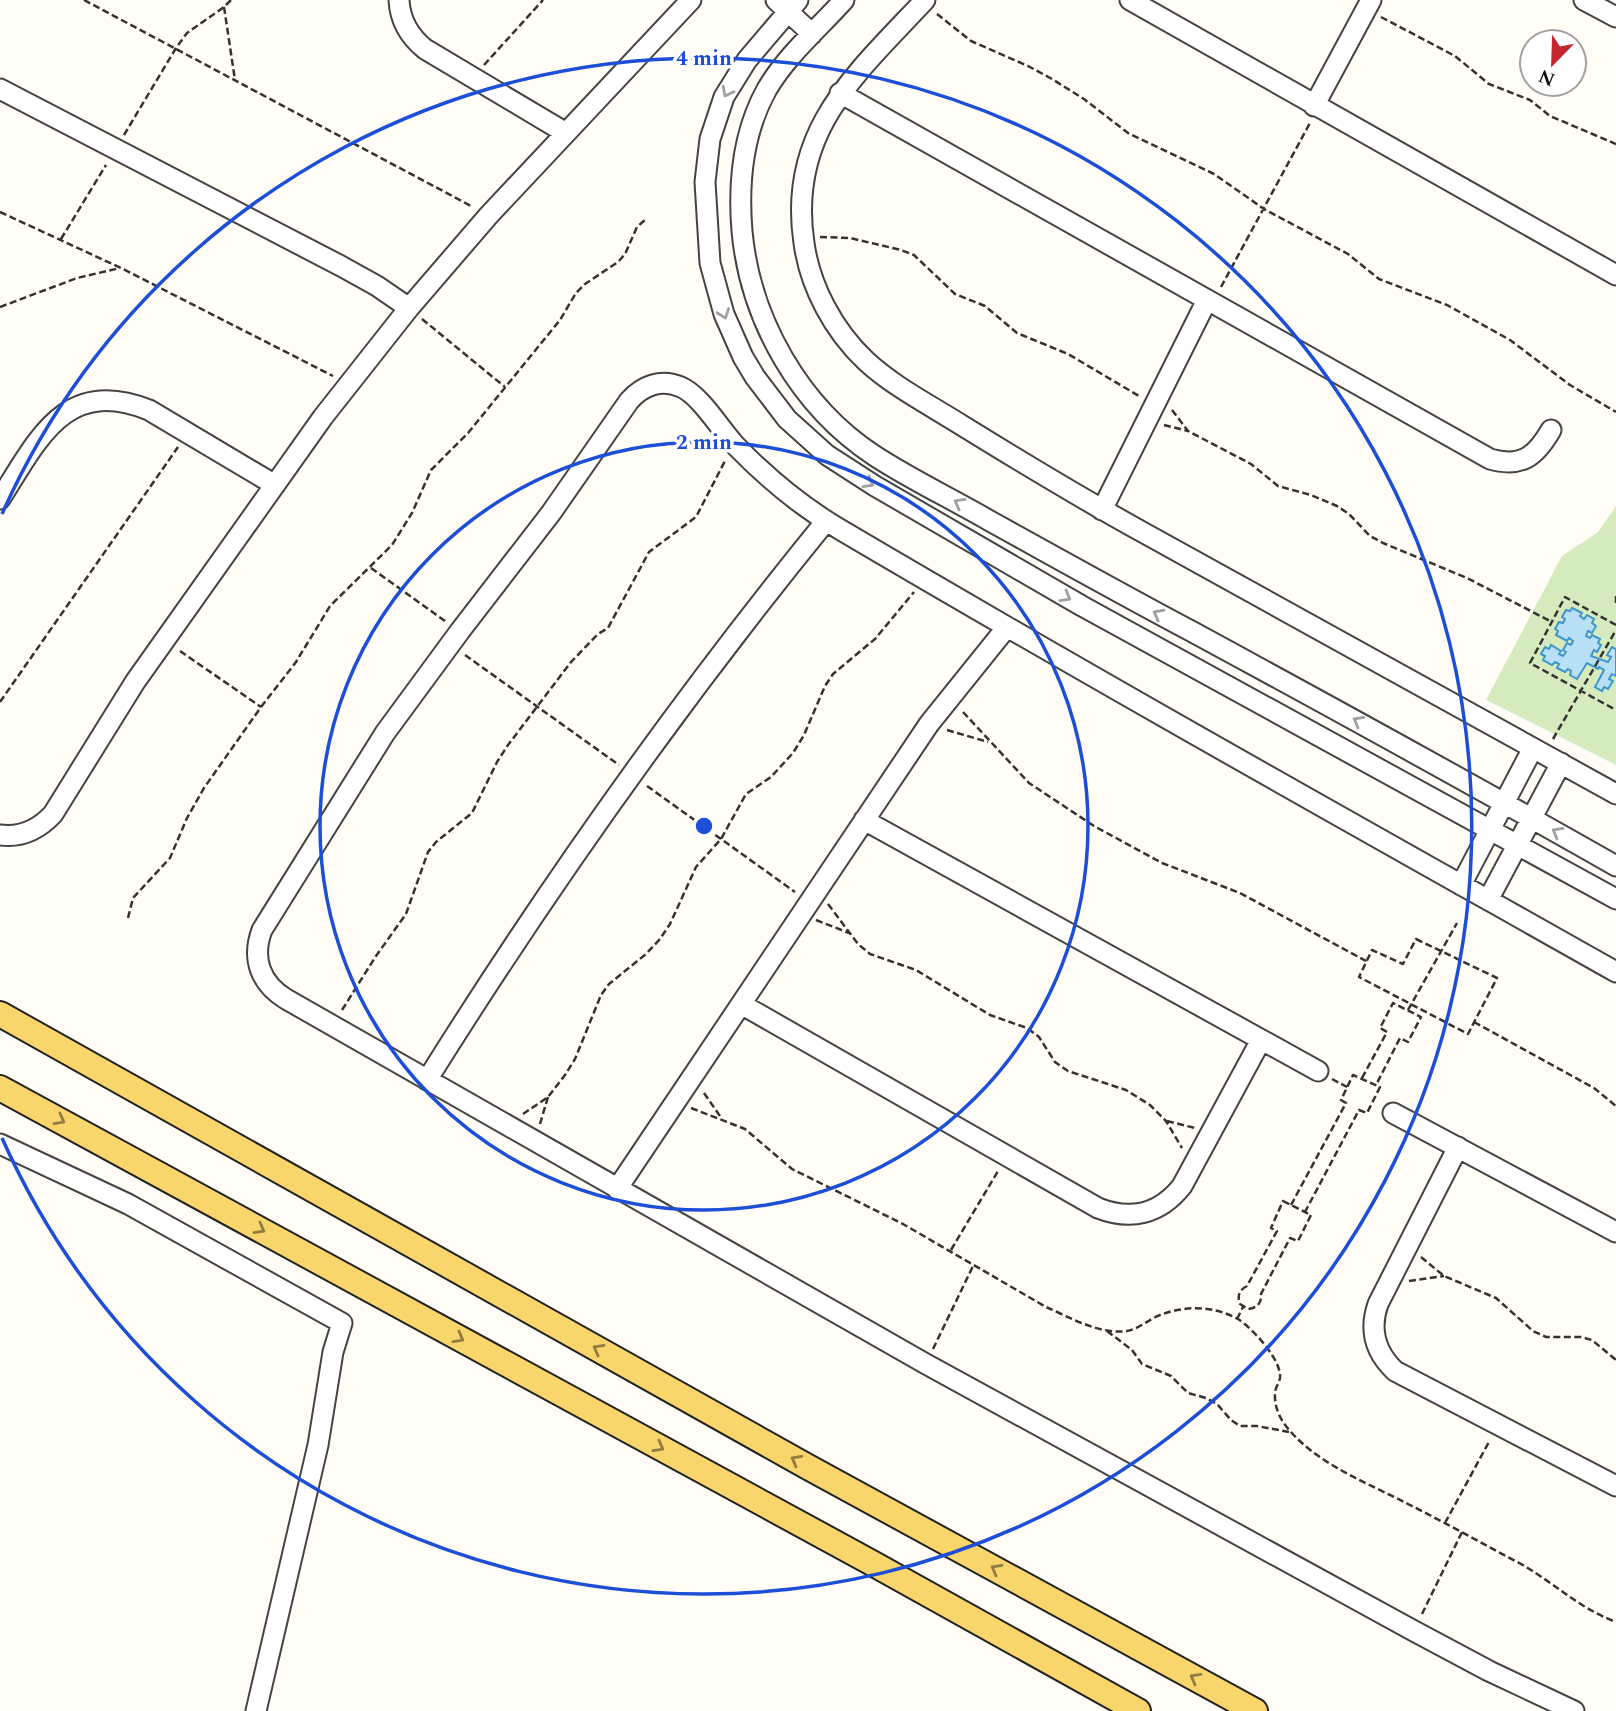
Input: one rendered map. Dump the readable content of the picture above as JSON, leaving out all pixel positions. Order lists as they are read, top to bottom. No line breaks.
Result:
{"north":"bottom left","rings":["4 min","2 min"]}
